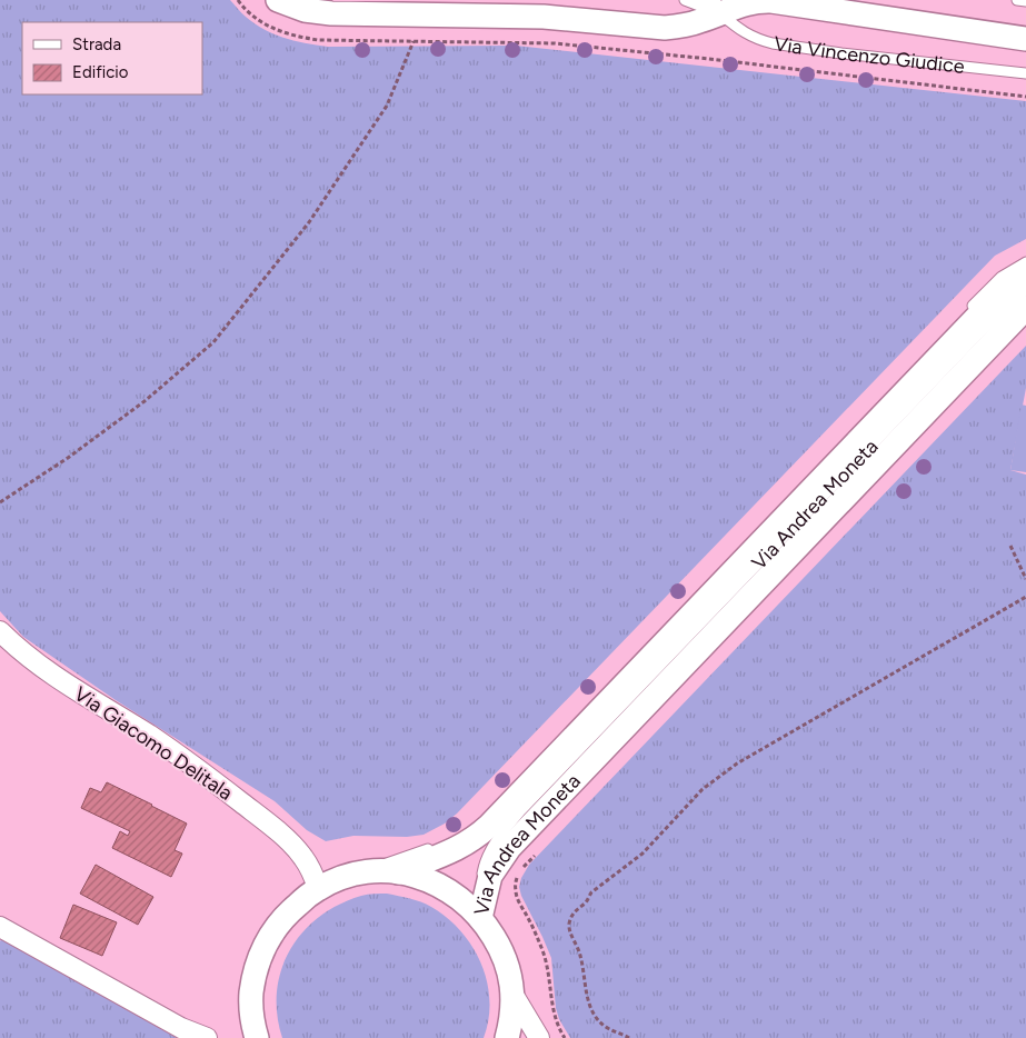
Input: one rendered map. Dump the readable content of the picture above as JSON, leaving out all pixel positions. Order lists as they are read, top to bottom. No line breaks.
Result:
{"streets":{"street":["Via Vincenzo Giudice","Via Andrea Moneta","Via Giacomo Delitala"]},"legend":["Strada","Edificio"]}
